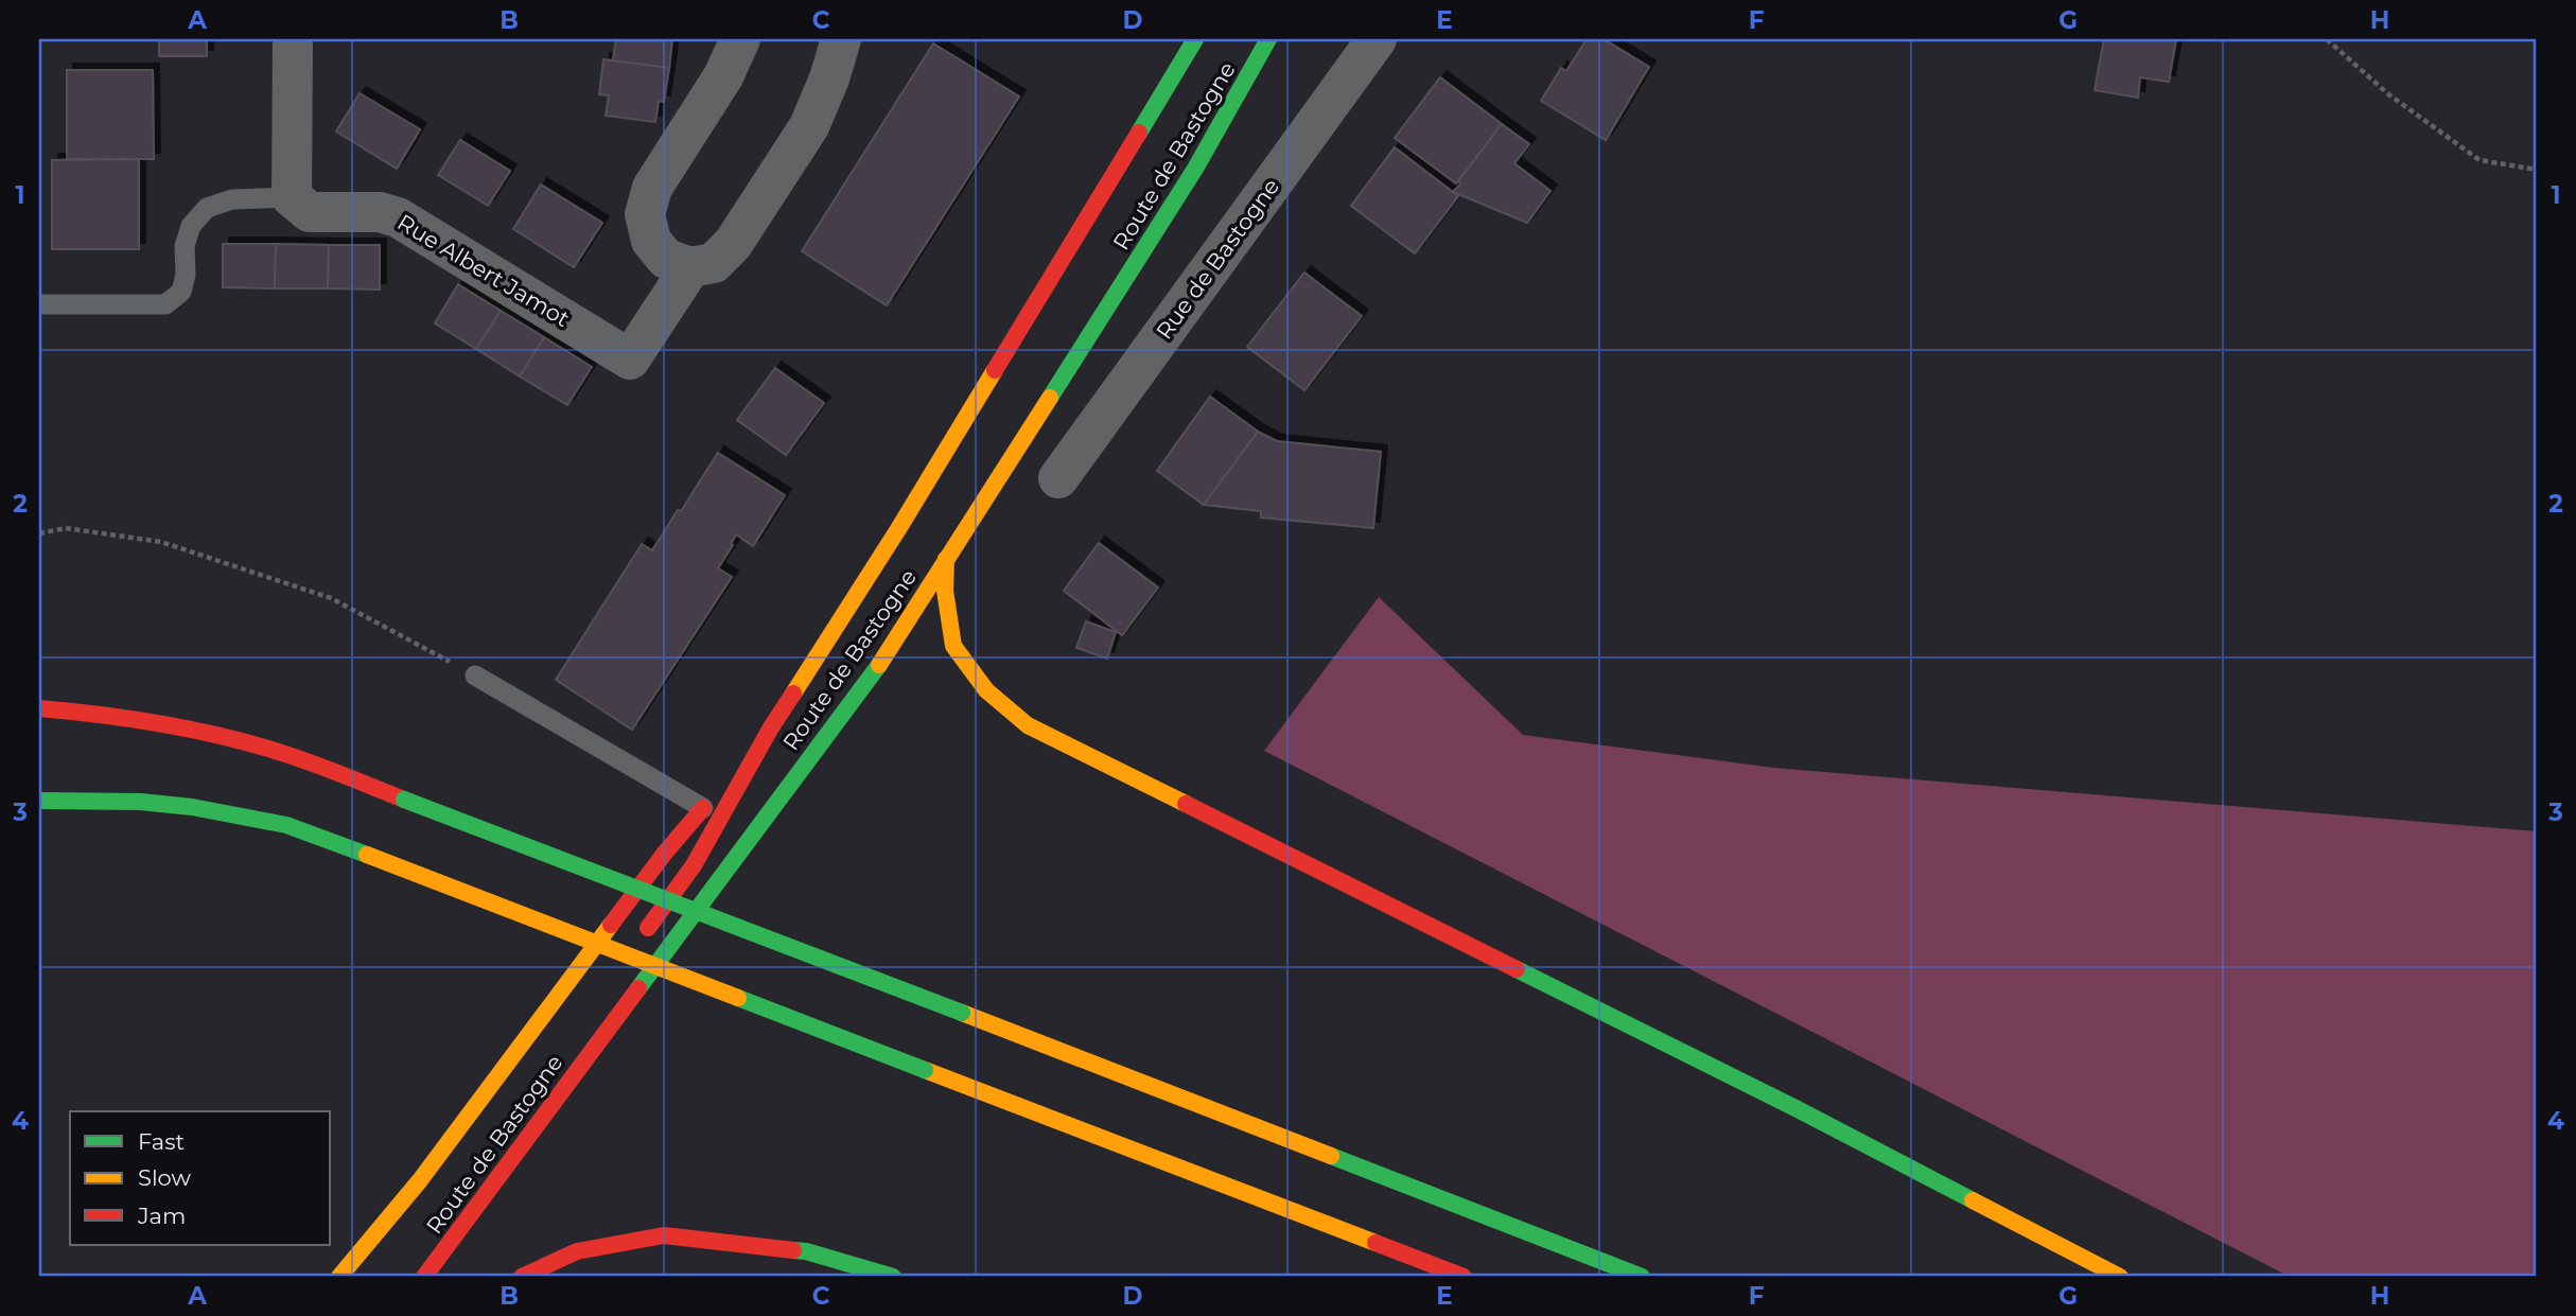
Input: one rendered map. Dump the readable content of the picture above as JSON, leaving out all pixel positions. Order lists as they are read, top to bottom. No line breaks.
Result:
{"streets":{"main road":["Route de Bastogne"],"street":["Rue de Bastogne","Rue Albert Jamot"]},"legend":["Fast","Slow","Jam"],"grid":{"columns":["A","B","C","D","E","F","G","H"],"rows":["1","2","3","4"]}}
